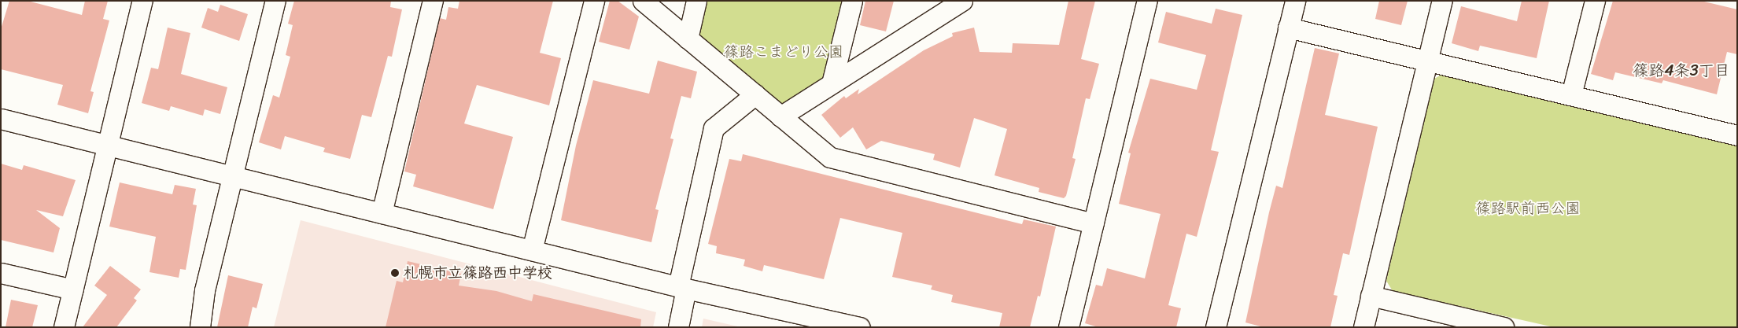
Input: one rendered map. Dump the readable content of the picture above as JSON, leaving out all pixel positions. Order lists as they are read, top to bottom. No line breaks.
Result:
{"districts":["篠路4条3丁目"],"parks":["篠路こまどり公園","篠路駅前西公園"],"places":["札幌市立篠路西中学校"]}
